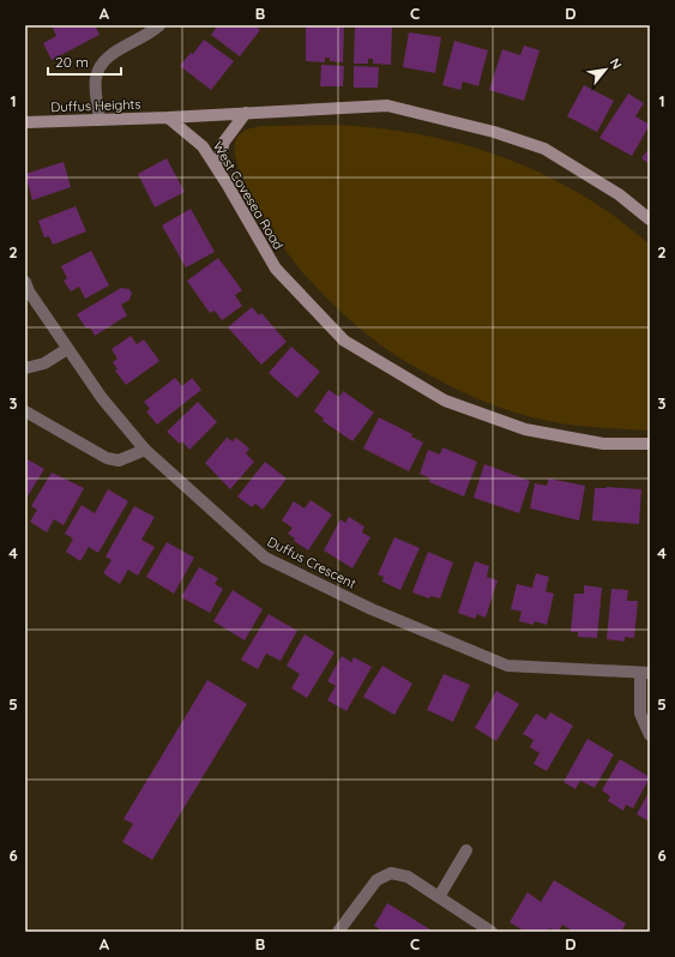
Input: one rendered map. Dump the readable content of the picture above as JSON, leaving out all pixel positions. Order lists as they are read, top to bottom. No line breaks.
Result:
{"streets":{"street":["Duffus Heights","West Covesea Road","Duffus Crescent"]},"crossings":[["Duffus Heights","West Covesea Road"]],"scale_bar":"20 m","north":"top right","grid":{"columns":["A","B","C","D"],"rows":["1","2","3","4","5","6"]}}
